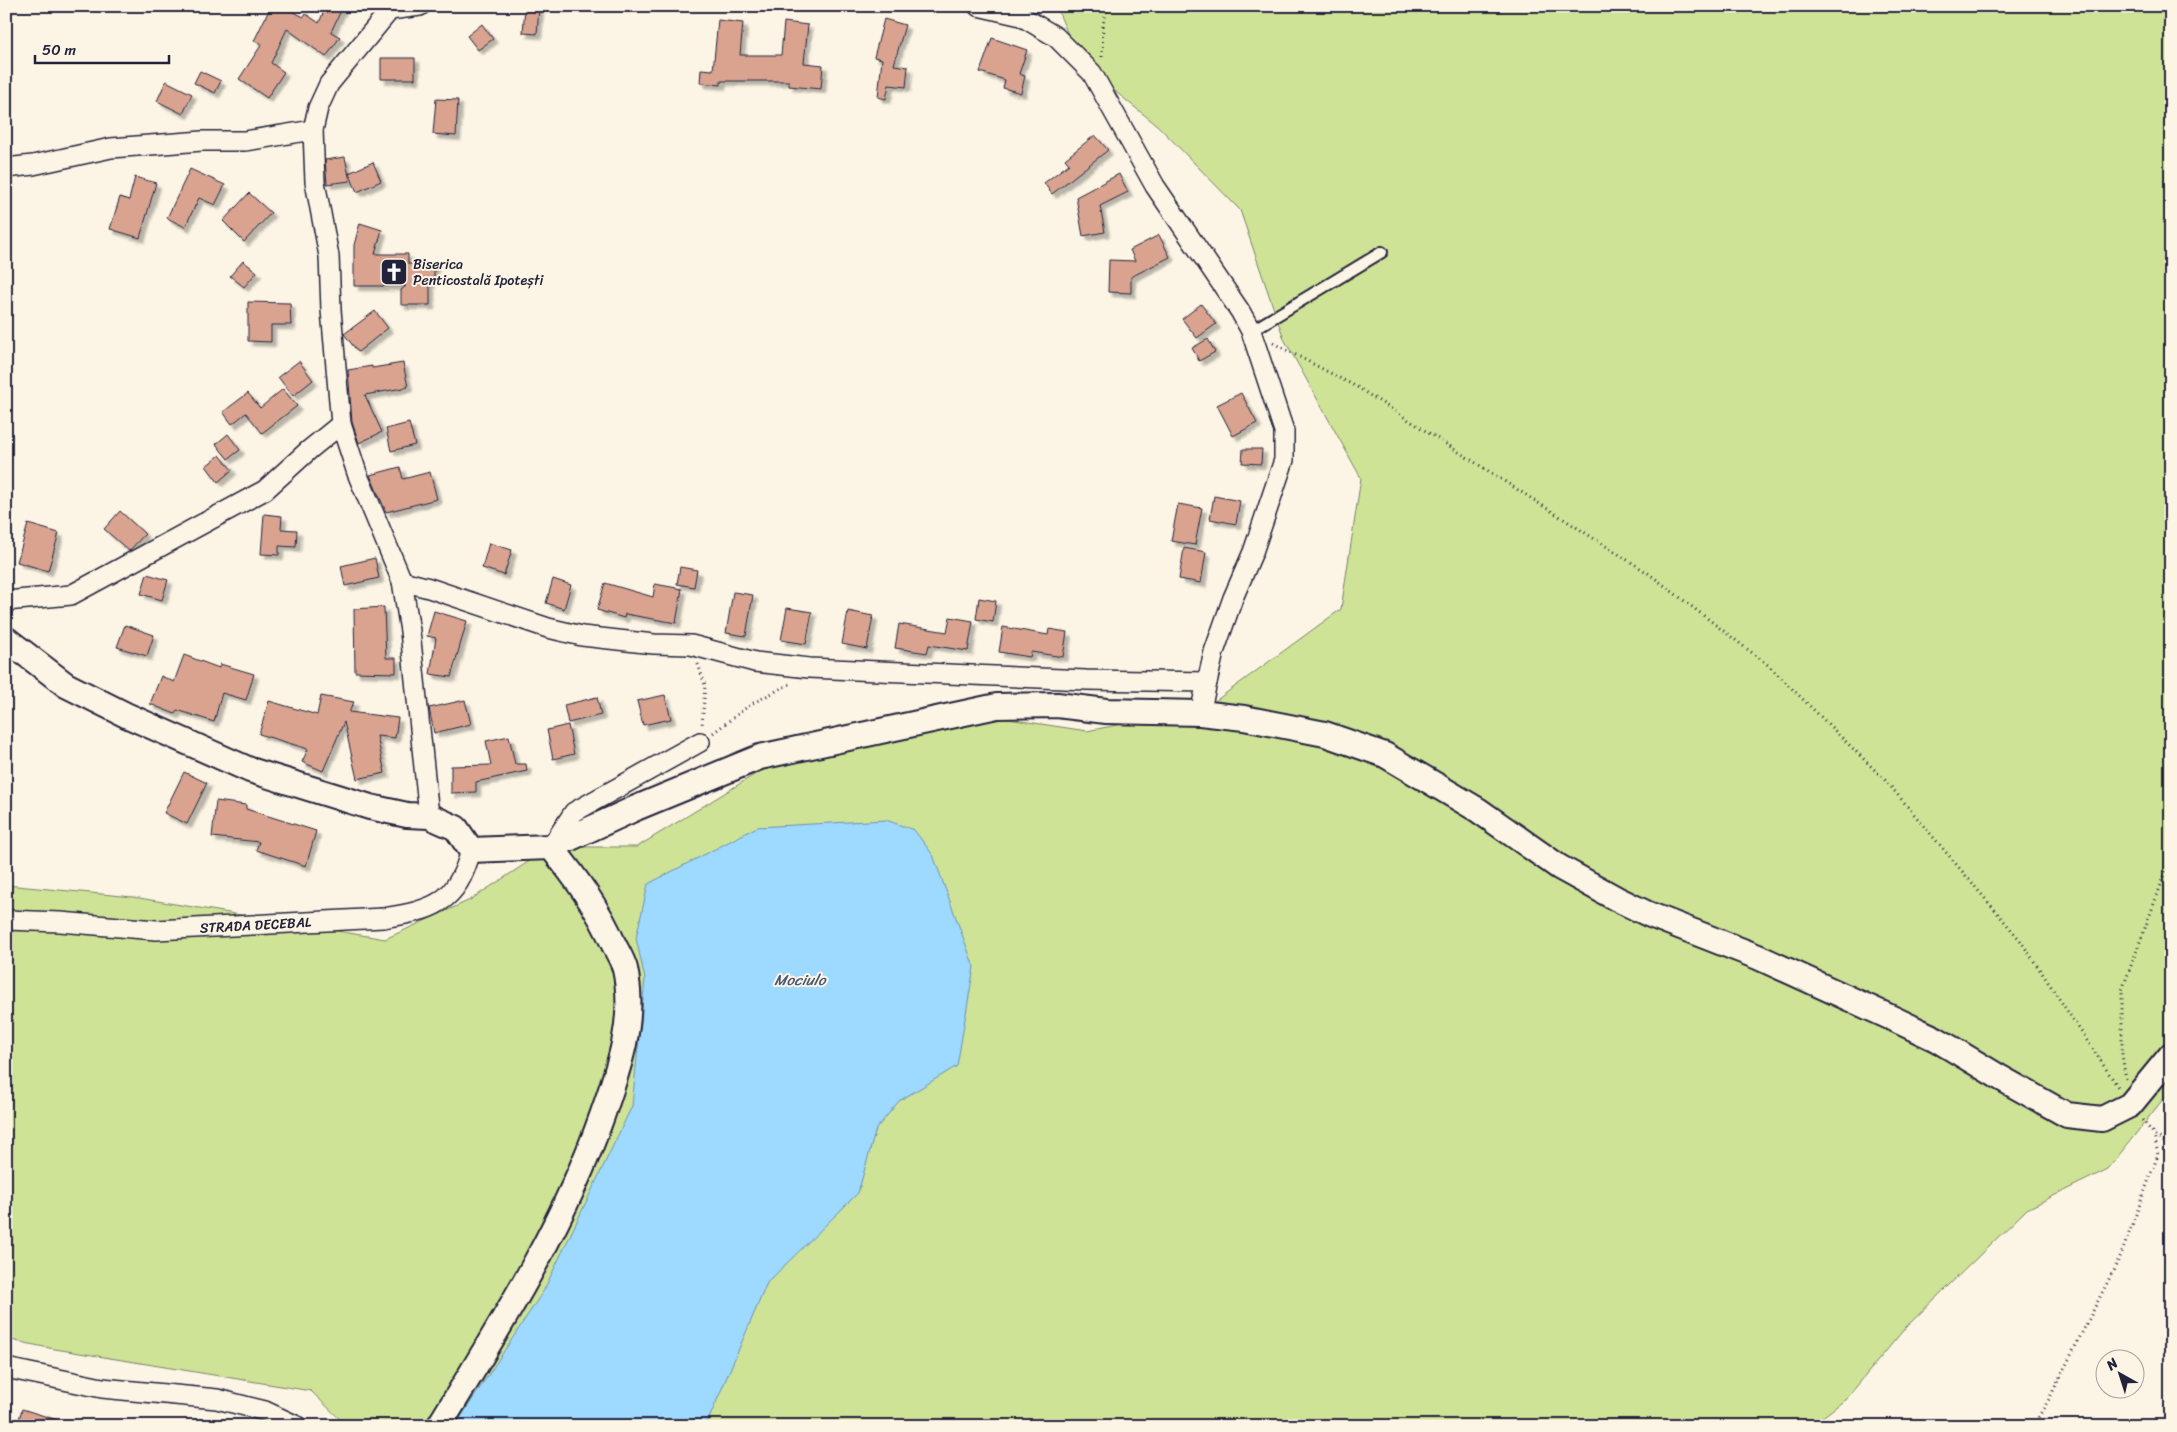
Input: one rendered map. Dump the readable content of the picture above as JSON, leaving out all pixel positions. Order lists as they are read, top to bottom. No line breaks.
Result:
{"streets":{"street":["STRADA DECEBAL"]},"water":["Mociulo"],"places":{"church":["Biserica Penticostală Ipotești"]},"scale_bar":"50 m","north":"top left"}
